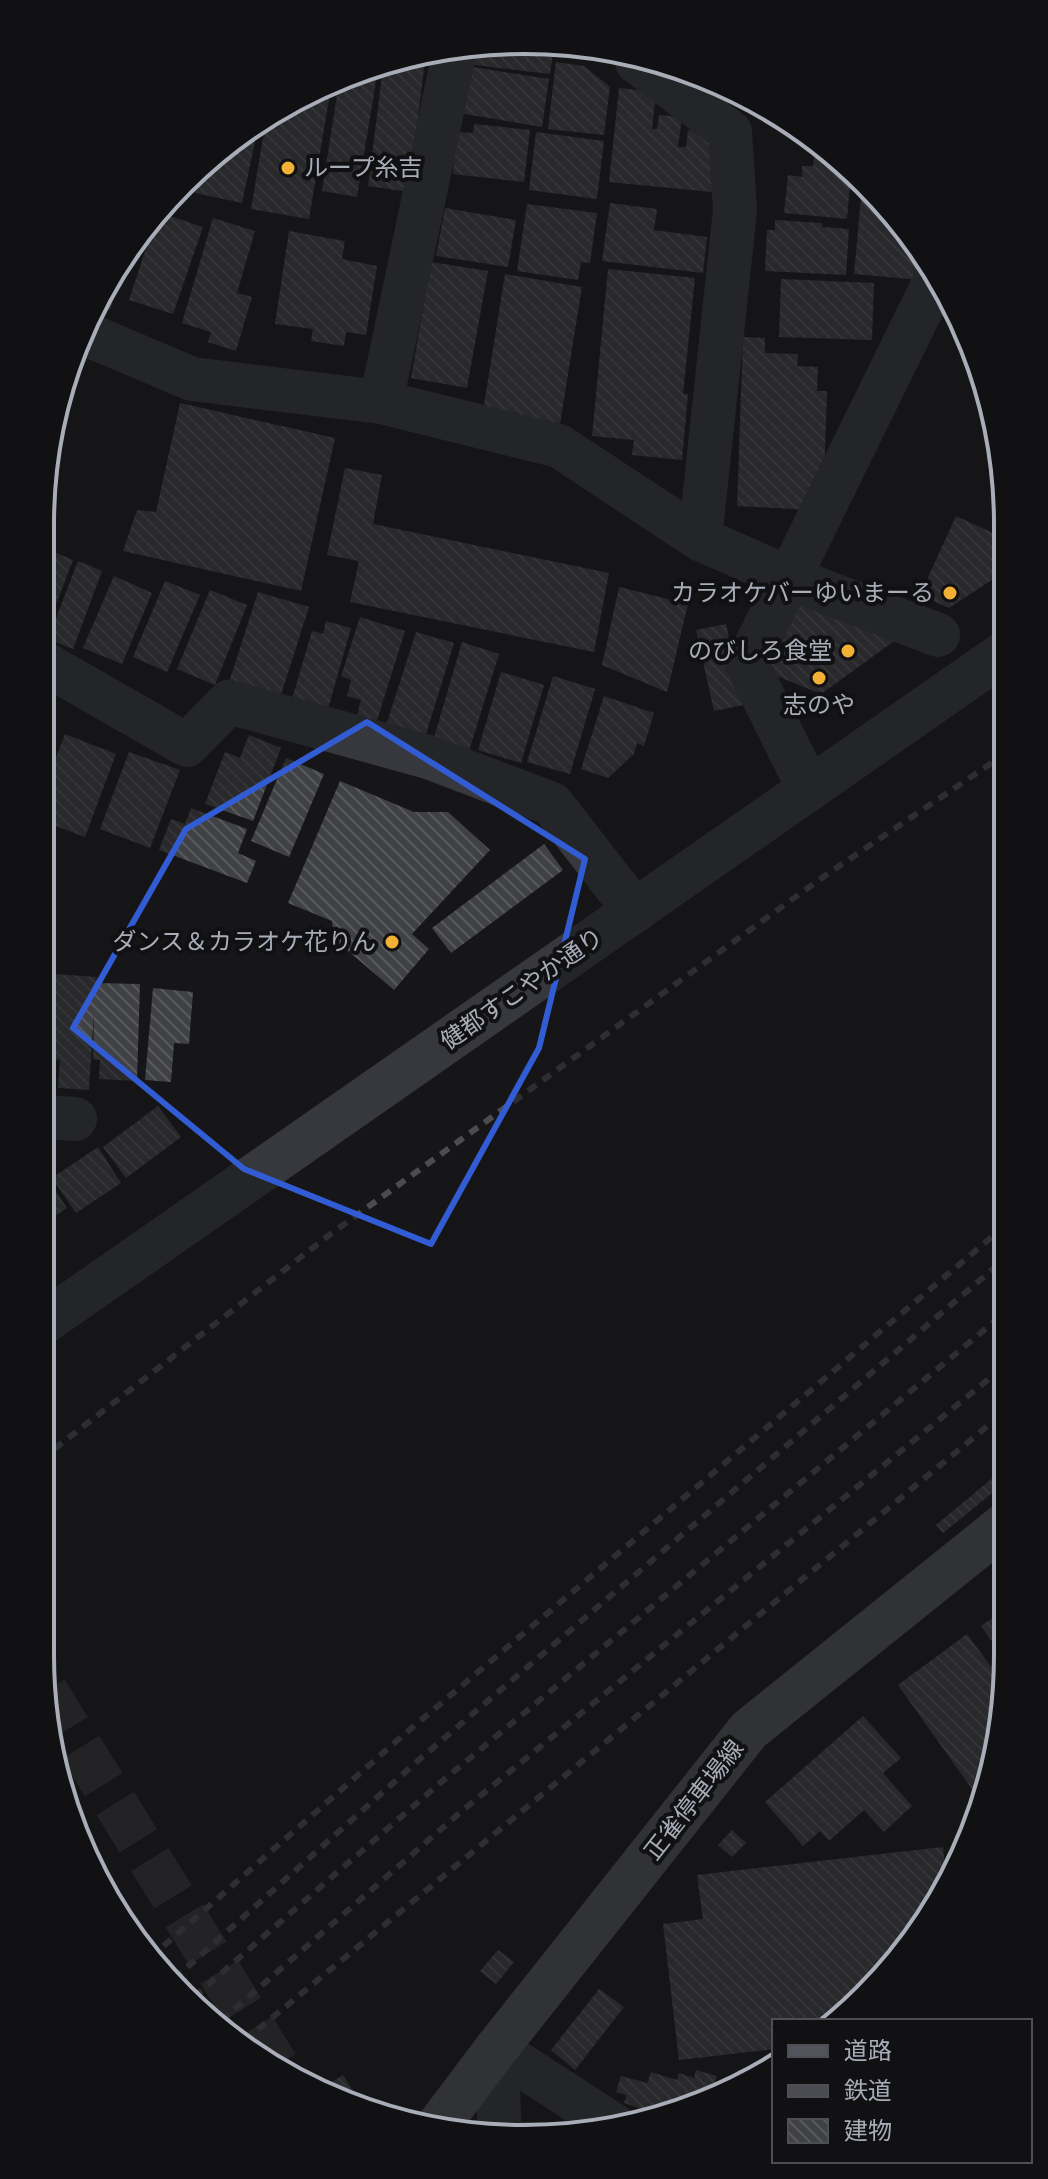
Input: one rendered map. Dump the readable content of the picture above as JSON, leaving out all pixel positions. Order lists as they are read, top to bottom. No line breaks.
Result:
{"streets":{"main road":["正雀停車場線"],"street":["健都すこやか通り"]},"places":["ループ糸吉","カラオケバーゆいまーる","のびしろ食堂","志のや","ダンス＆カラオケ花りん"],"legend":["道路","鉄道","建物"]}
